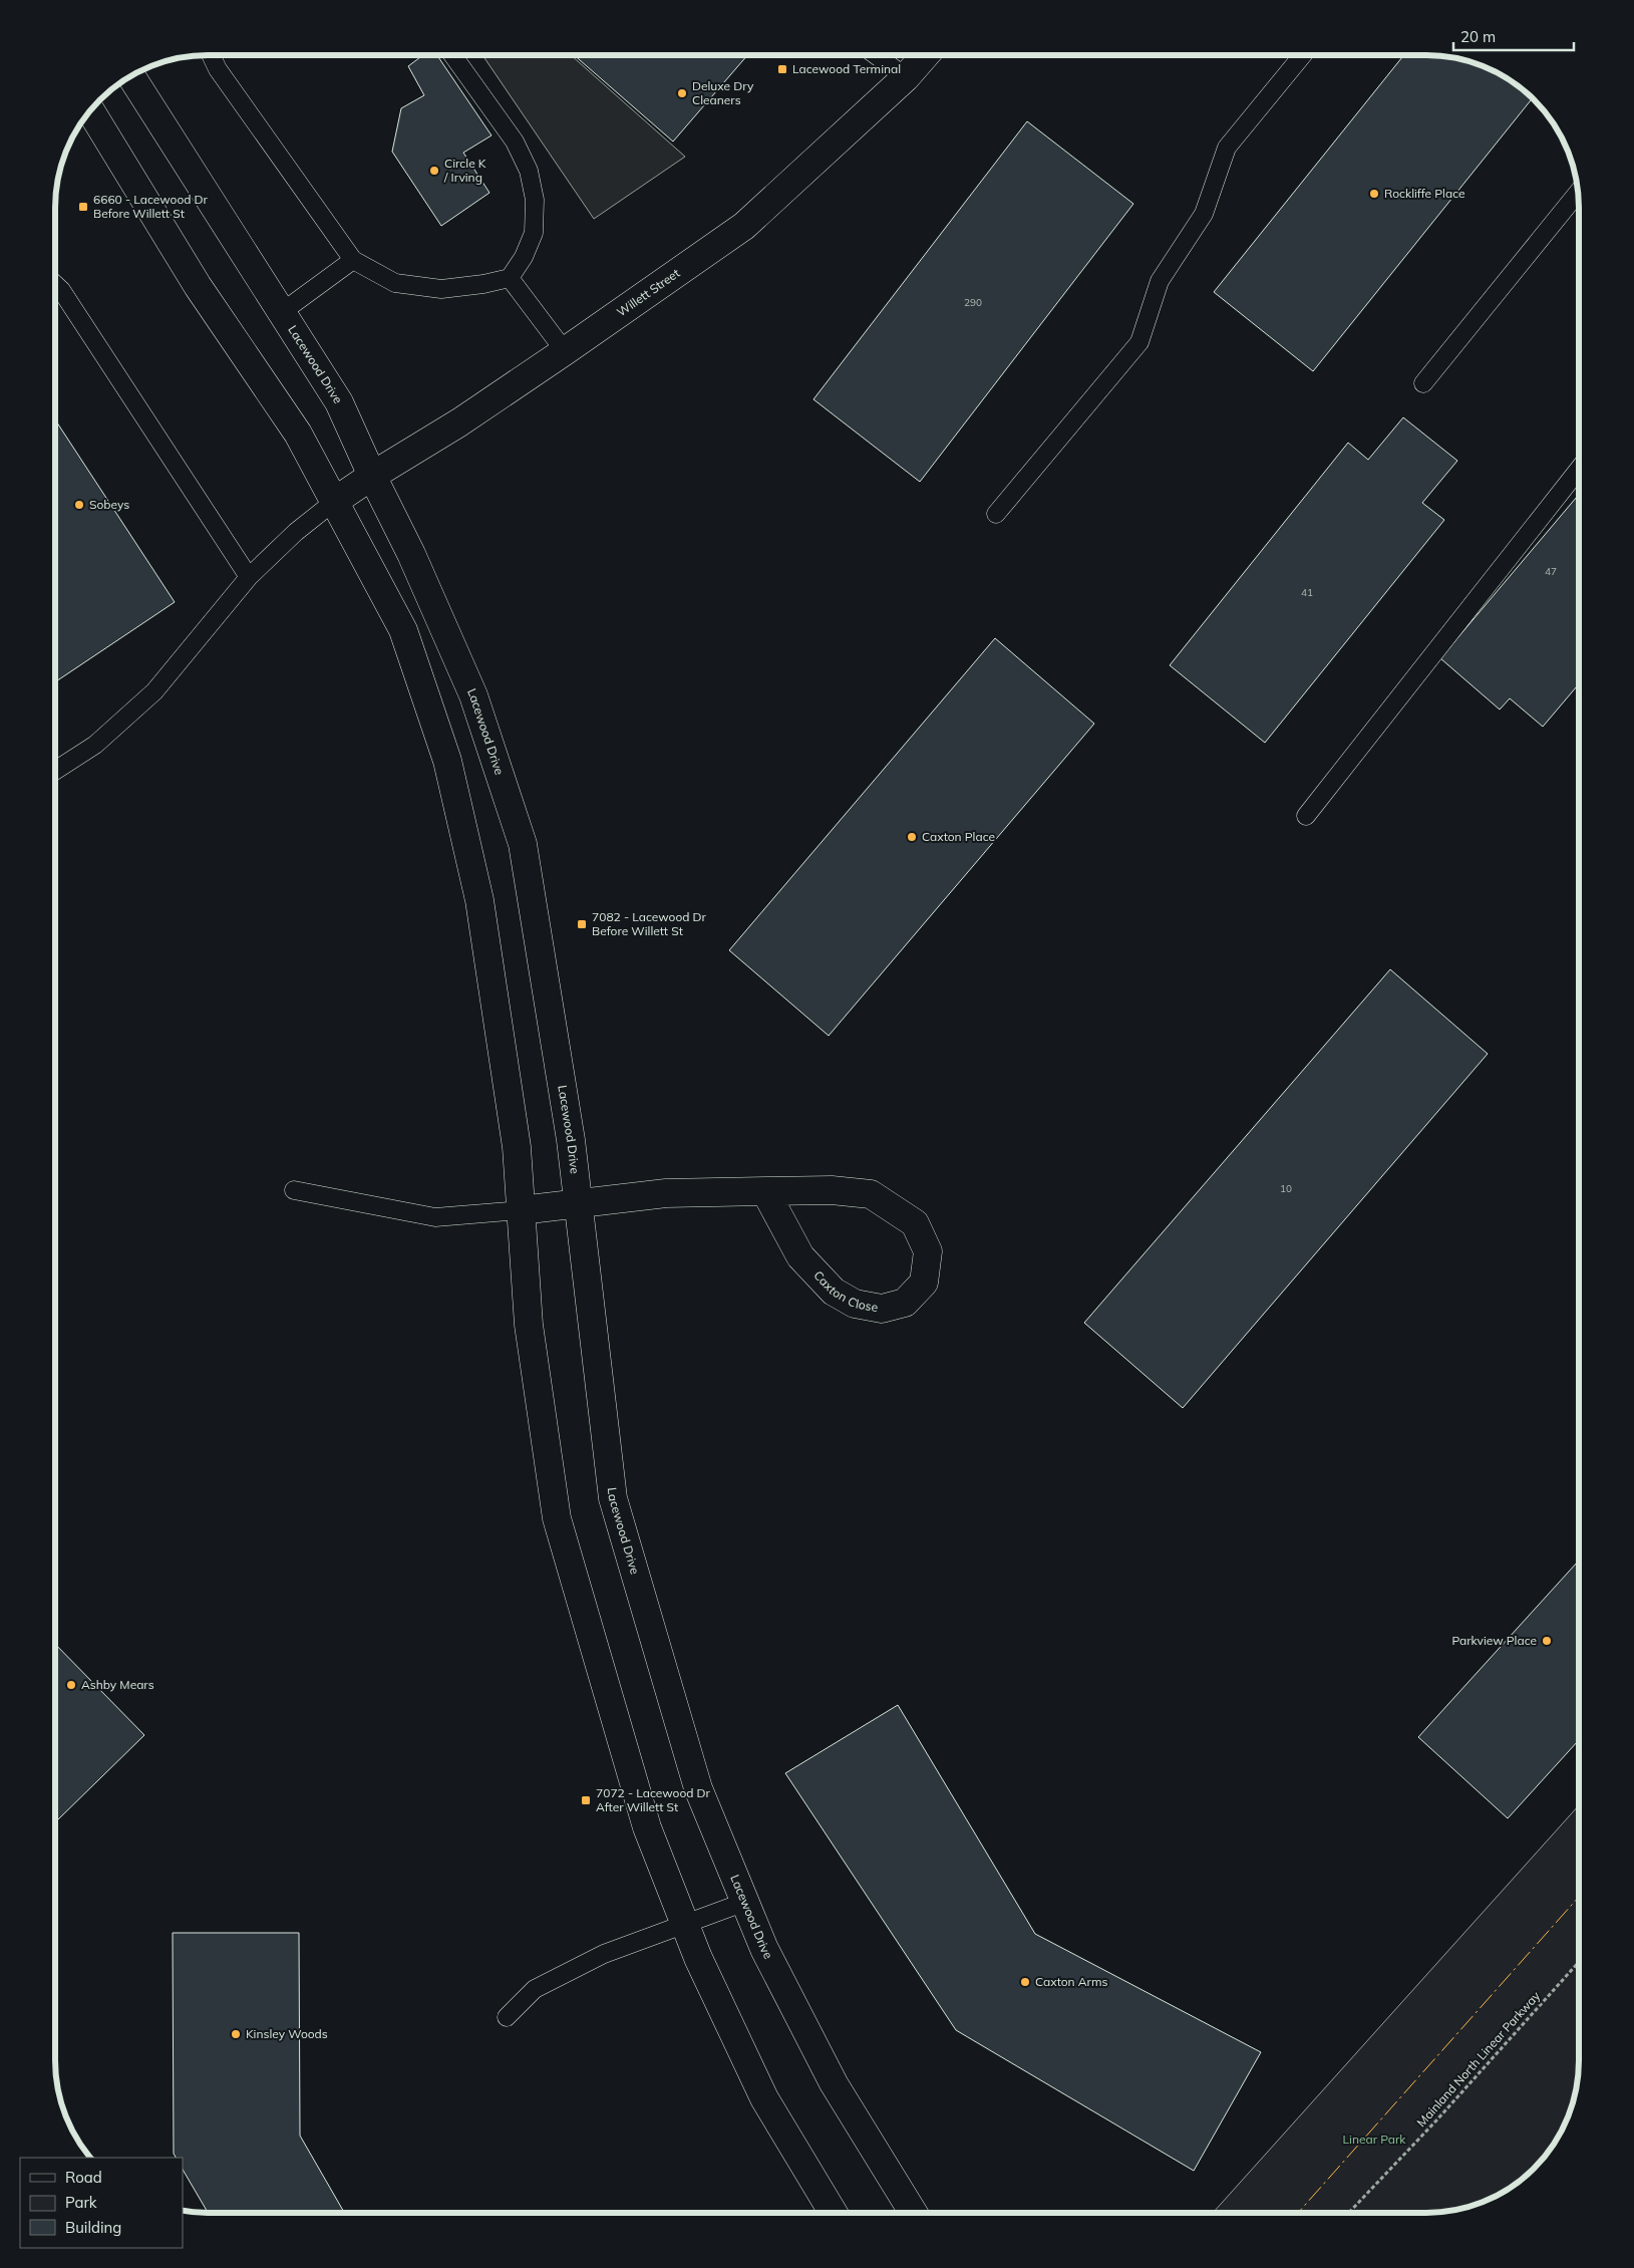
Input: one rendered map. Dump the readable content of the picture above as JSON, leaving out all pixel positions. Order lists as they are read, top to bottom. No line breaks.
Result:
{"streets":{"main road":["Willett Street","Lacewood Drive","Caxton Close"],"path":["Mainland North Linear Parkway"]},"crossings":[["Willett Street","Lacewood Drive"],["Lacewood Drive","Caxton Close"]],"parks":["Linear Park"],"places":{"transit":["Lacewood Terminal","6660 - Lacewood Dr Before Willett St","7082 - Lacewood Dr Before Willett St","7072 - Lacewood Dr After Willett St"],"other":["Deluxe Dry Cleaners","Circle K / Irving","Rockliffe Place","Sobeys","Caxton Place","Parkview Place","Ashby Mears","Caxton Arms","Kinsley Woods"]},"house_numbers":["290","47","41","10"],"legend":["Road","Park","Building"],"scale_bar":"20 m"}
